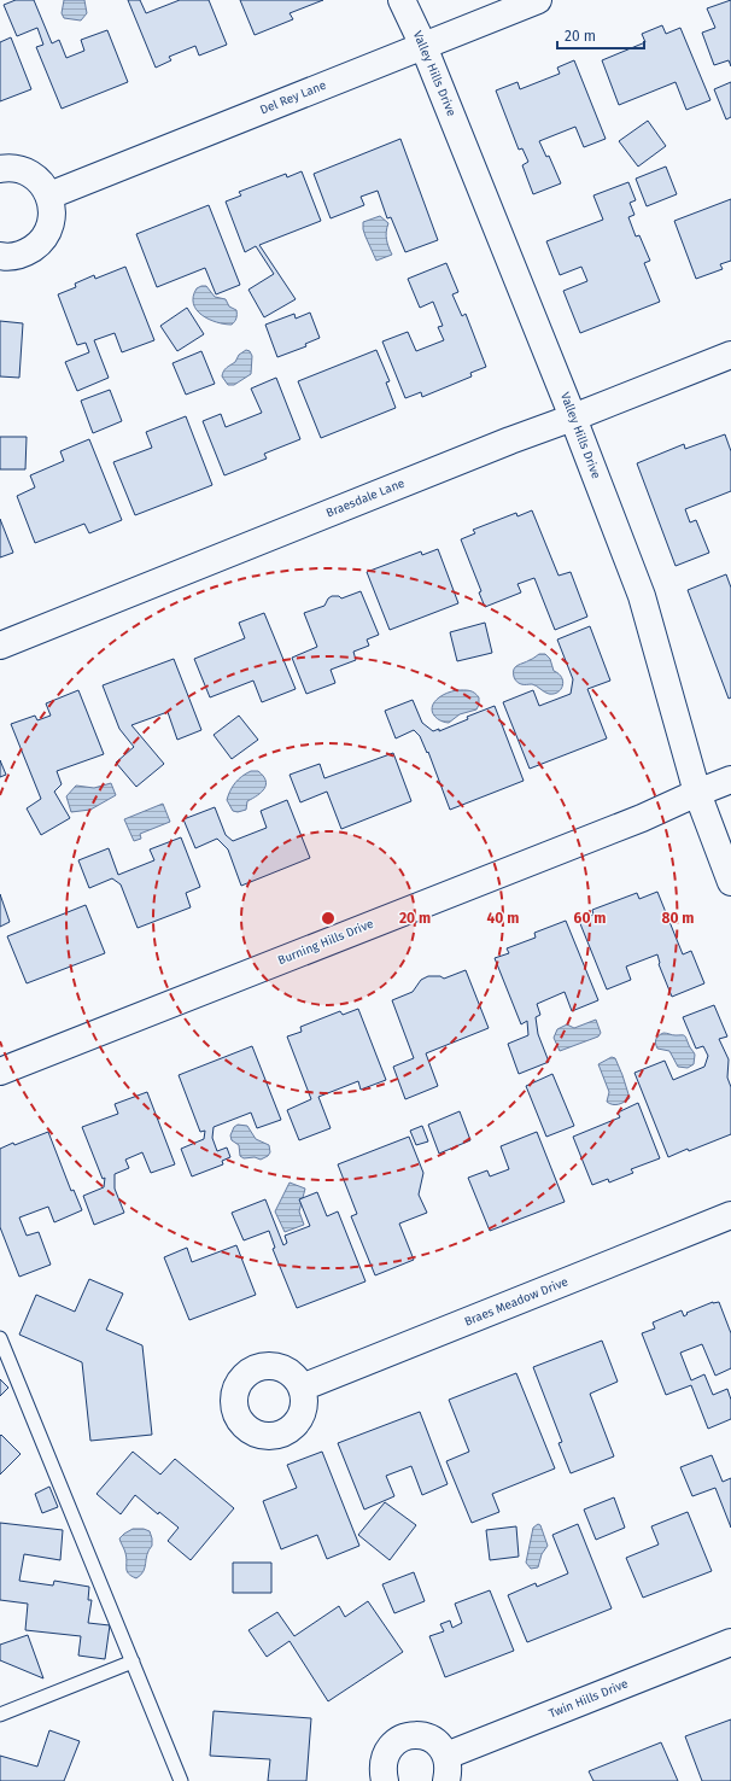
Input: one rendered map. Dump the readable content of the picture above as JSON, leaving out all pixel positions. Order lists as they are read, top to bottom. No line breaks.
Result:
{"streets":{"street":["Valley Hills Drive","Del Rey Lane","Braesdale Lane","Burning Hills Drive","Braes Meadow Drive","Twin Hills Drive"]},"crossings":[["Valley Hills Drive","Del Rey Lane"],["Valley Hills Drive","Braesdale Lane"],["Valley Hills Drive","Burning Hills Drive"]],"scale_bar":"20 m","rings":["20 m","40 m","60 m","80 m"]}
